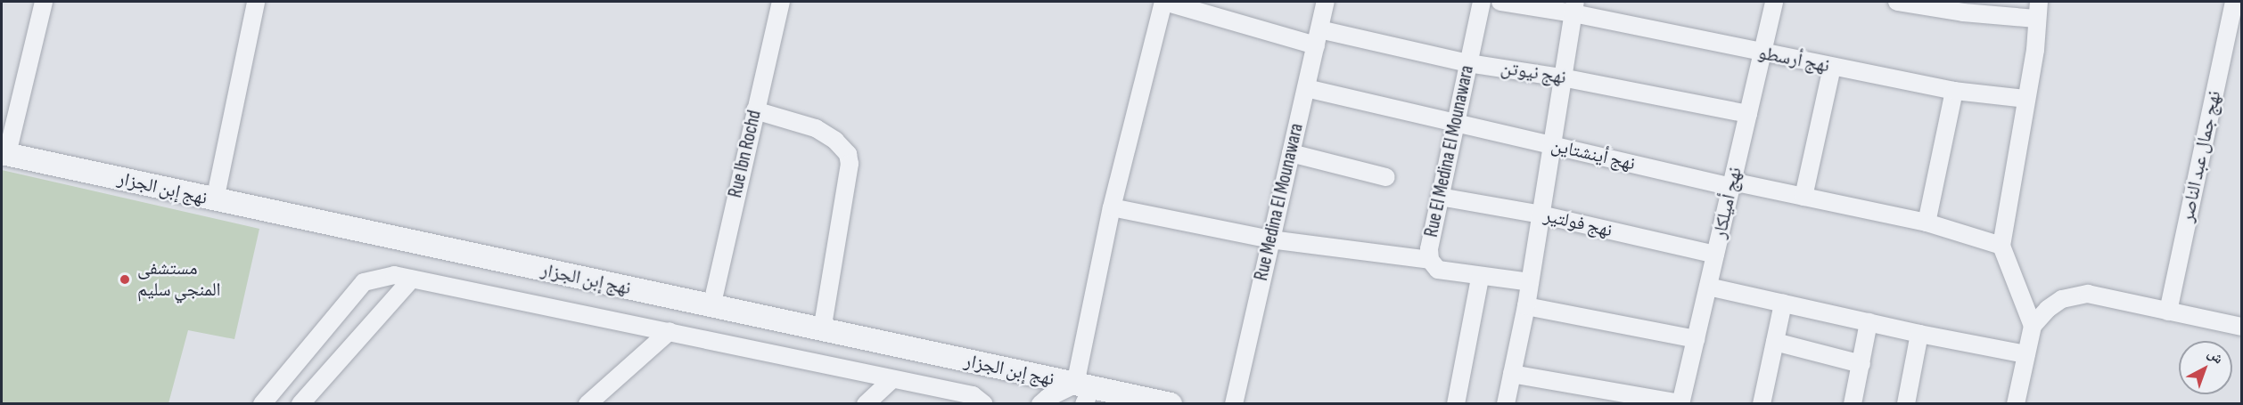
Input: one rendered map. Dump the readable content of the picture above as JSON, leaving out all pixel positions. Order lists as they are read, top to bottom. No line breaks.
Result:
{"streets":{"street":["نهج أرسطو","نهج نيوتن","Rue El Medina El Mounawara","Rue Ibn Rochd","نهج أينشتاين","نهج جمال عبد الناصر","نهج إبن الجزار","Rue Medina El Mounawara","نهج أميلكار","نهج فولتير"]},"crossings":[["نهج أرسطو","نهج أميلكار"],["نهج نيوتن","Rue El Medina El Mounawara"],["نهج نيوتن","Rue Medina El Mounawara"],["نهج نيوتن","نهج أميلكار"],["Rue El Medina El Mounawara","نهج أينشتاين"],["Rue El Medina El Mounawara","نهج فولتير"],["Rue Ibn Rochd","نهج إبن الجزار"],["نهج أينشتاين","Rue Medina El Mounawara"],["نهج أينشتاين","نهج أميلكار"],["نهج أميلكار","نهج فولتير"]],"places":["مستشفى المنجي سليم"],"north":"top right"}
